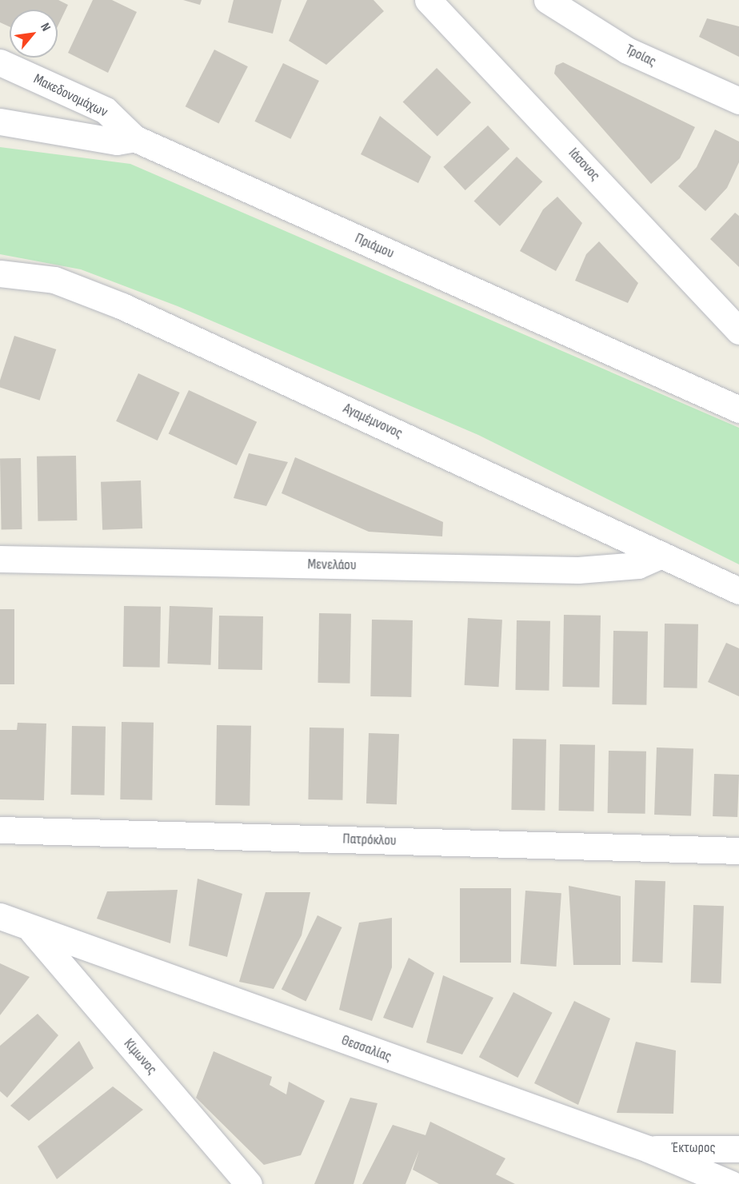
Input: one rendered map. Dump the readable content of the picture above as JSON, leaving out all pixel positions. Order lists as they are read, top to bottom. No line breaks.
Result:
{"streets":{"street":["Τροίας","Μακεδονομάχων","Ιάσονος","Πριάμου","Αγαμέμνονος","Μενελάου","Πατρόκλου","Θεσσαλίας","Κίμωνος","Έκτωρος"]},"crossings":[["Μακεδονομάχων","Πριάμου"],["Αγαμέμνονος","Μενελάου"],["Θεσσαλίας","Κίμωνος"],["Θεσσαλίας","Έκτωρος"]],"north":"top right"}
